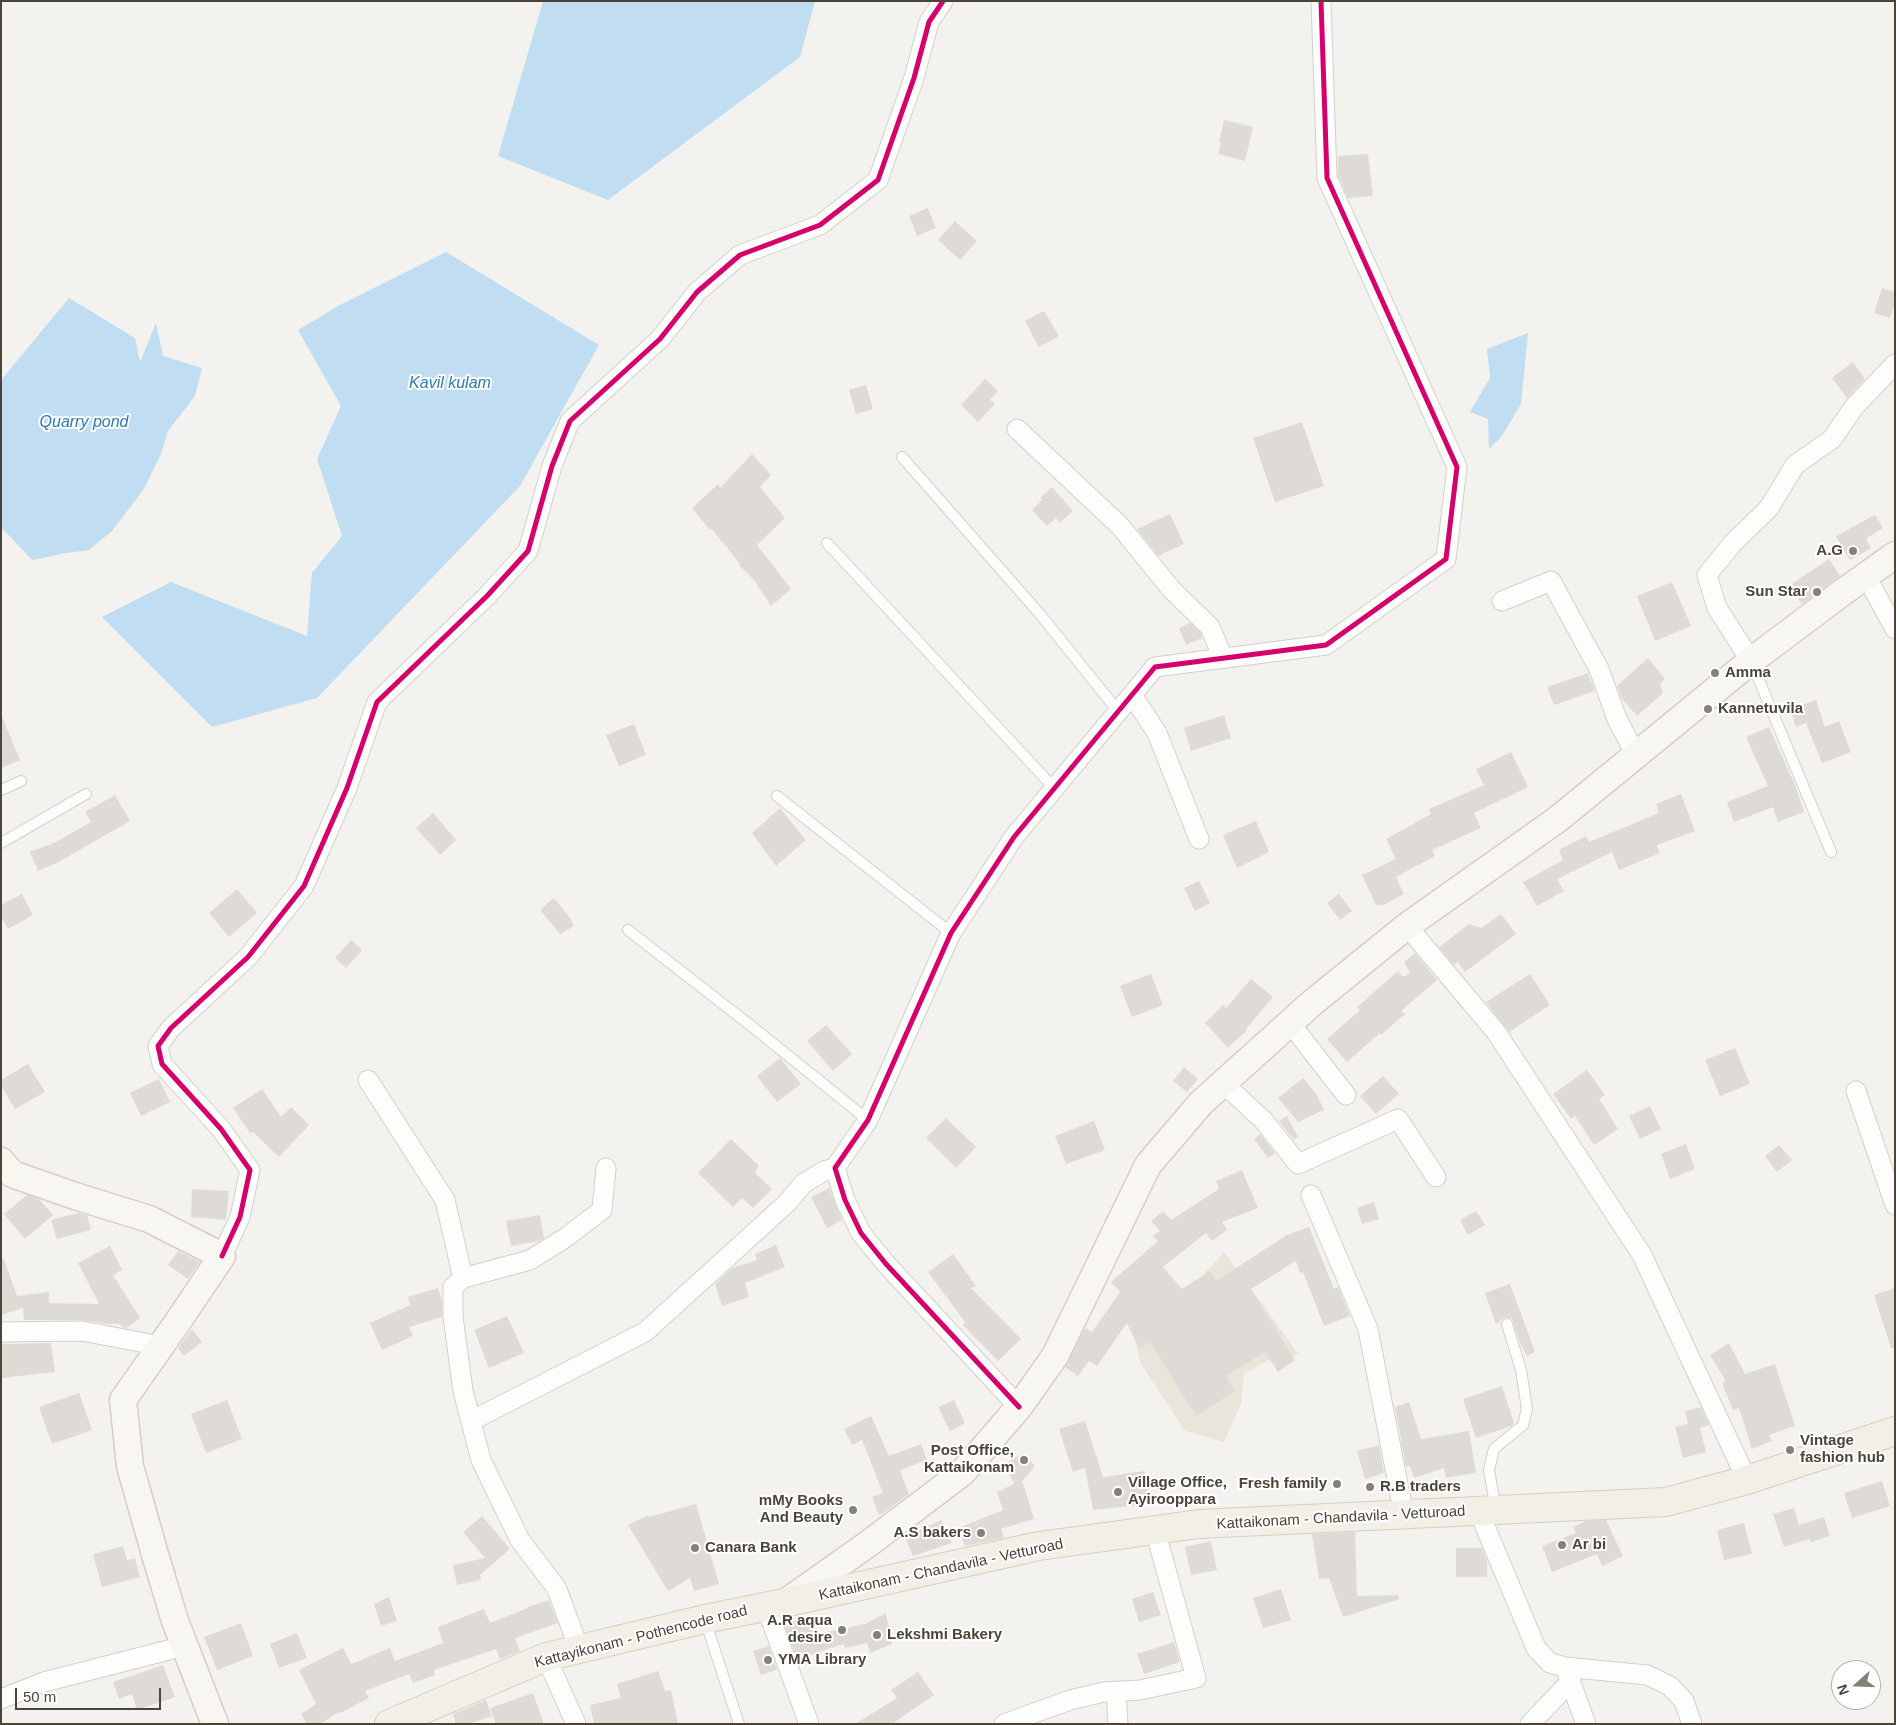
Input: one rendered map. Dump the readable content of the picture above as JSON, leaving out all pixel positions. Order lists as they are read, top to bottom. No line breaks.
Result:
{"streets":{"main road":["Kattaikonam - Chandavila - Vetturoad","Kattayikonam - Pothencode road"]},"crossings":[["Kattaikonam - Chandavila - Vetturoad","Kattayikonam - Pothencode road"]],"water":["Kavil kulam","Quarry pond"],"places":["A.G","Sun Star","Amma","Kannetuvila","Vintage fashion hub","Post Office, Kattaikonam","Fresh family","R.B traders","Village Office, Ayirooppara","mMy Books And Beauty","A.S bakers","Ar bi","Canara Bank","A.R aqua desire","Lekshmi Bakery","YMA Library"],"scale_bar":"50 m","north":"left"}
